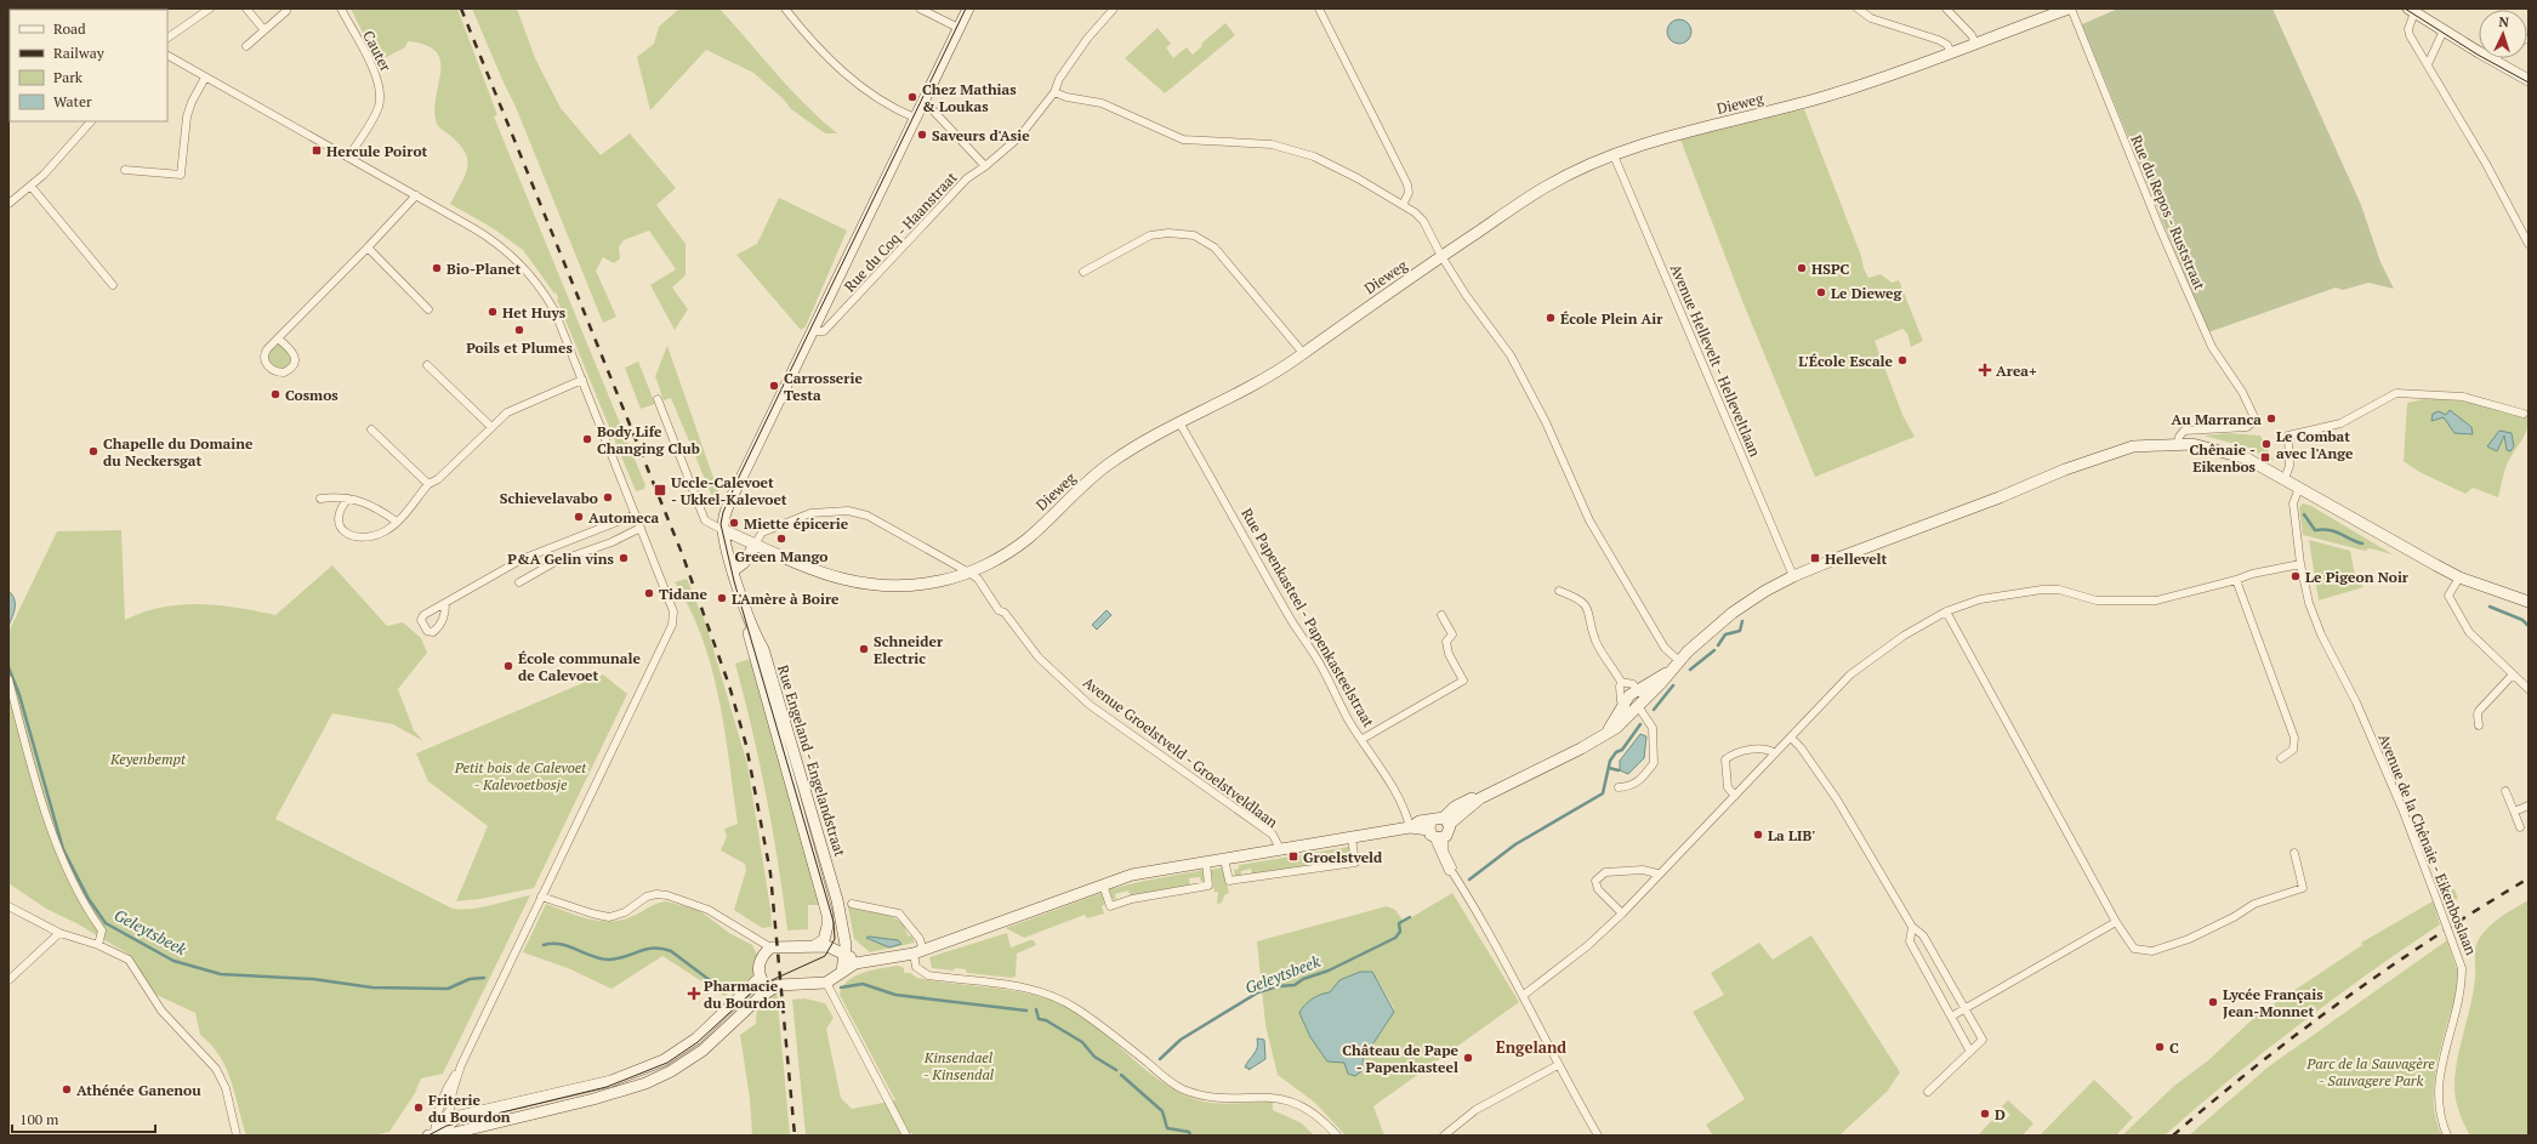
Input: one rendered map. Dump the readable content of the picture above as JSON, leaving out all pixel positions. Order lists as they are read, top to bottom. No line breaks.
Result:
{"streets":{"main road":["Dieweg","Rue Engeland - Engelandstraat"],"street":["Cauter","Rue du Repos - Ruststraat","Rue du Coq - Haanstraat","Avenue Hellevelt - Helleveltlaan","Rue Papenkasteel - Papenkasteelstraat","Avenue Groelstveld - Groelstveldlaan","Avenue de la Chênaie - Eikenboslaan"]},"crossings":[["Dieweg","Rue du Repos - Ruststraat"],["Dieweg","Avenue Hellevelt - Helleveltlaan"],["Dieweg","Rue Papenkasteel - Papenkasteelstraat"],["Dieweg","Avenue Groelstveld - Groelstveldlaan"],["Dieweg","Rue Engeland - Engelandstraat"]],"districts":["Engeland"],"water":["Geleytsbeek"],"parks":["Keyenbempt","Petit bois de Calevoet - Kalevoetbosje","Kinsendael - Kinsendal","Parc de la Sauvagère - Sauvagere Park"],"places":{"other":["Chez Mathias & Loukas","Saveurs d'Asie","Bio-Planet","HSPC","Le Dieweg","Het Huys","École Plein Air","Poils et Plumes","L'École Escale","Carrosserie Testa","Cosmos","Au Marranca","Body Life Changing Club","Le Combat avec l'Ange","Chapelle du Domaine du Neckersgat","Schievelavabo","Automeca","Miette épicerie","Green Mango","P&A Gelin vins","Le Pigeon Noir","Tidane","L'Amère à Boire","Schneider Electric","École communale de Calevoet","La LIB'","Lycée Français Jean-Monnet","C","Château de Pape - Papenkasteel","Athénée Ganenou","Friterie du Bourdon","D"],"transit":["Hercule Poirot","Chênaie - Eikenbos","Uccle-Calevoet - Ukkel-Kalevoet","Hellevelt","Groelstveld"],"health":["Area+","Pharmacie du Bourdon"]},"legend":["Road","Railway","Park","Water"],"scale_bar":"100 m","north":"top"}
